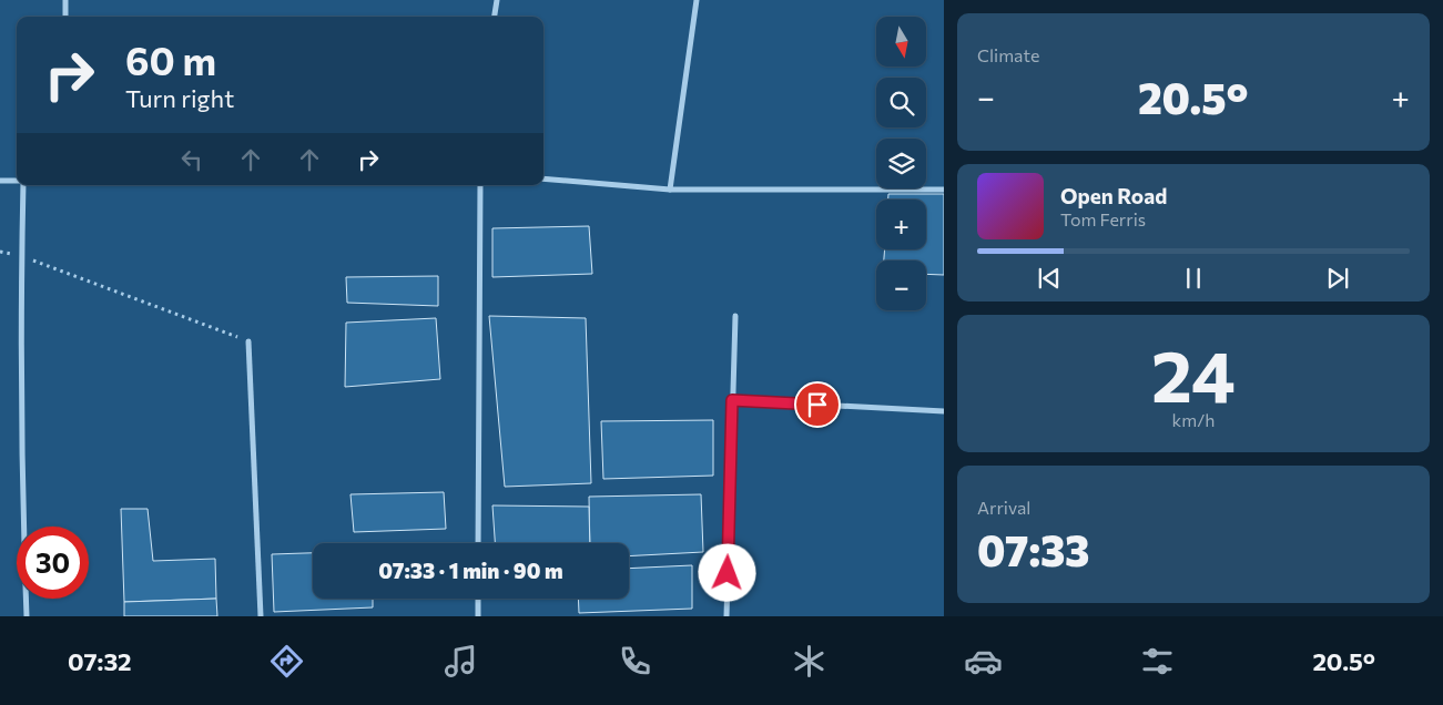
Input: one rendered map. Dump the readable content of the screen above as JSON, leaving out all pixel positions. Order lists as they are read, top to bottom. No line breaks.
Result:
{"north":"bottom","page":{"tile":["Climate",["24","km/h"],["Arrival","07:33"]],"map_buttons":["+","−"],"turn":["60 m","Turn right"],"heat":["−","20.5°","+"],"song":["Open Road","Tom Ferris"],"limit":"30","trip":"07:33 · 1 min · 90 m","tabs":["07:32","20.5°"]}}
